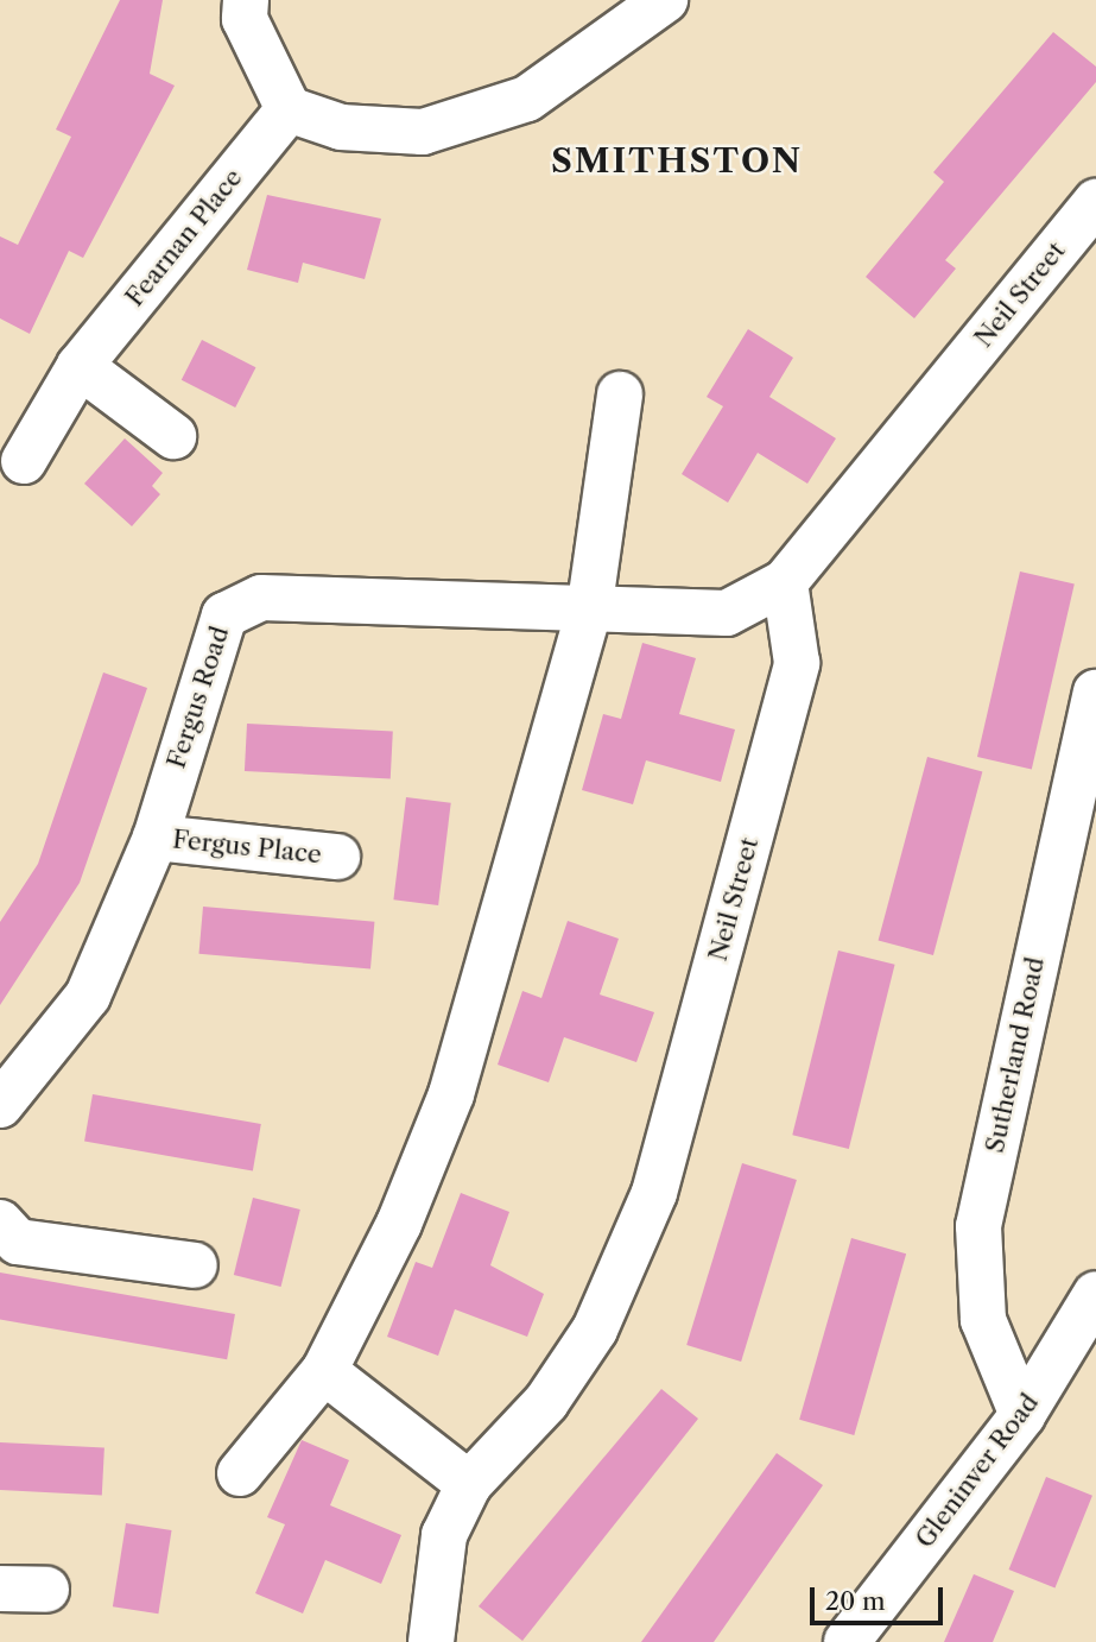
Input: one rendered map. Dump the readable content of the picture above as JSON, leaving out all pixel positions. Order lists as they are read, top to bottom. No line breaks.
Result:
{"streets":{"street":["Fearnan Place","Neil Street","Fergus Road","Fergus Place","Sutherland Road","Gleninver Road"]},"crossings":[["Neil Street","Fergus Road"],["Fergus Road","Fergus Place"],["Sutherland Road","Gleninver Road"]],"districts":["SMITHSTON"],"scale_bar":"20 m"}
